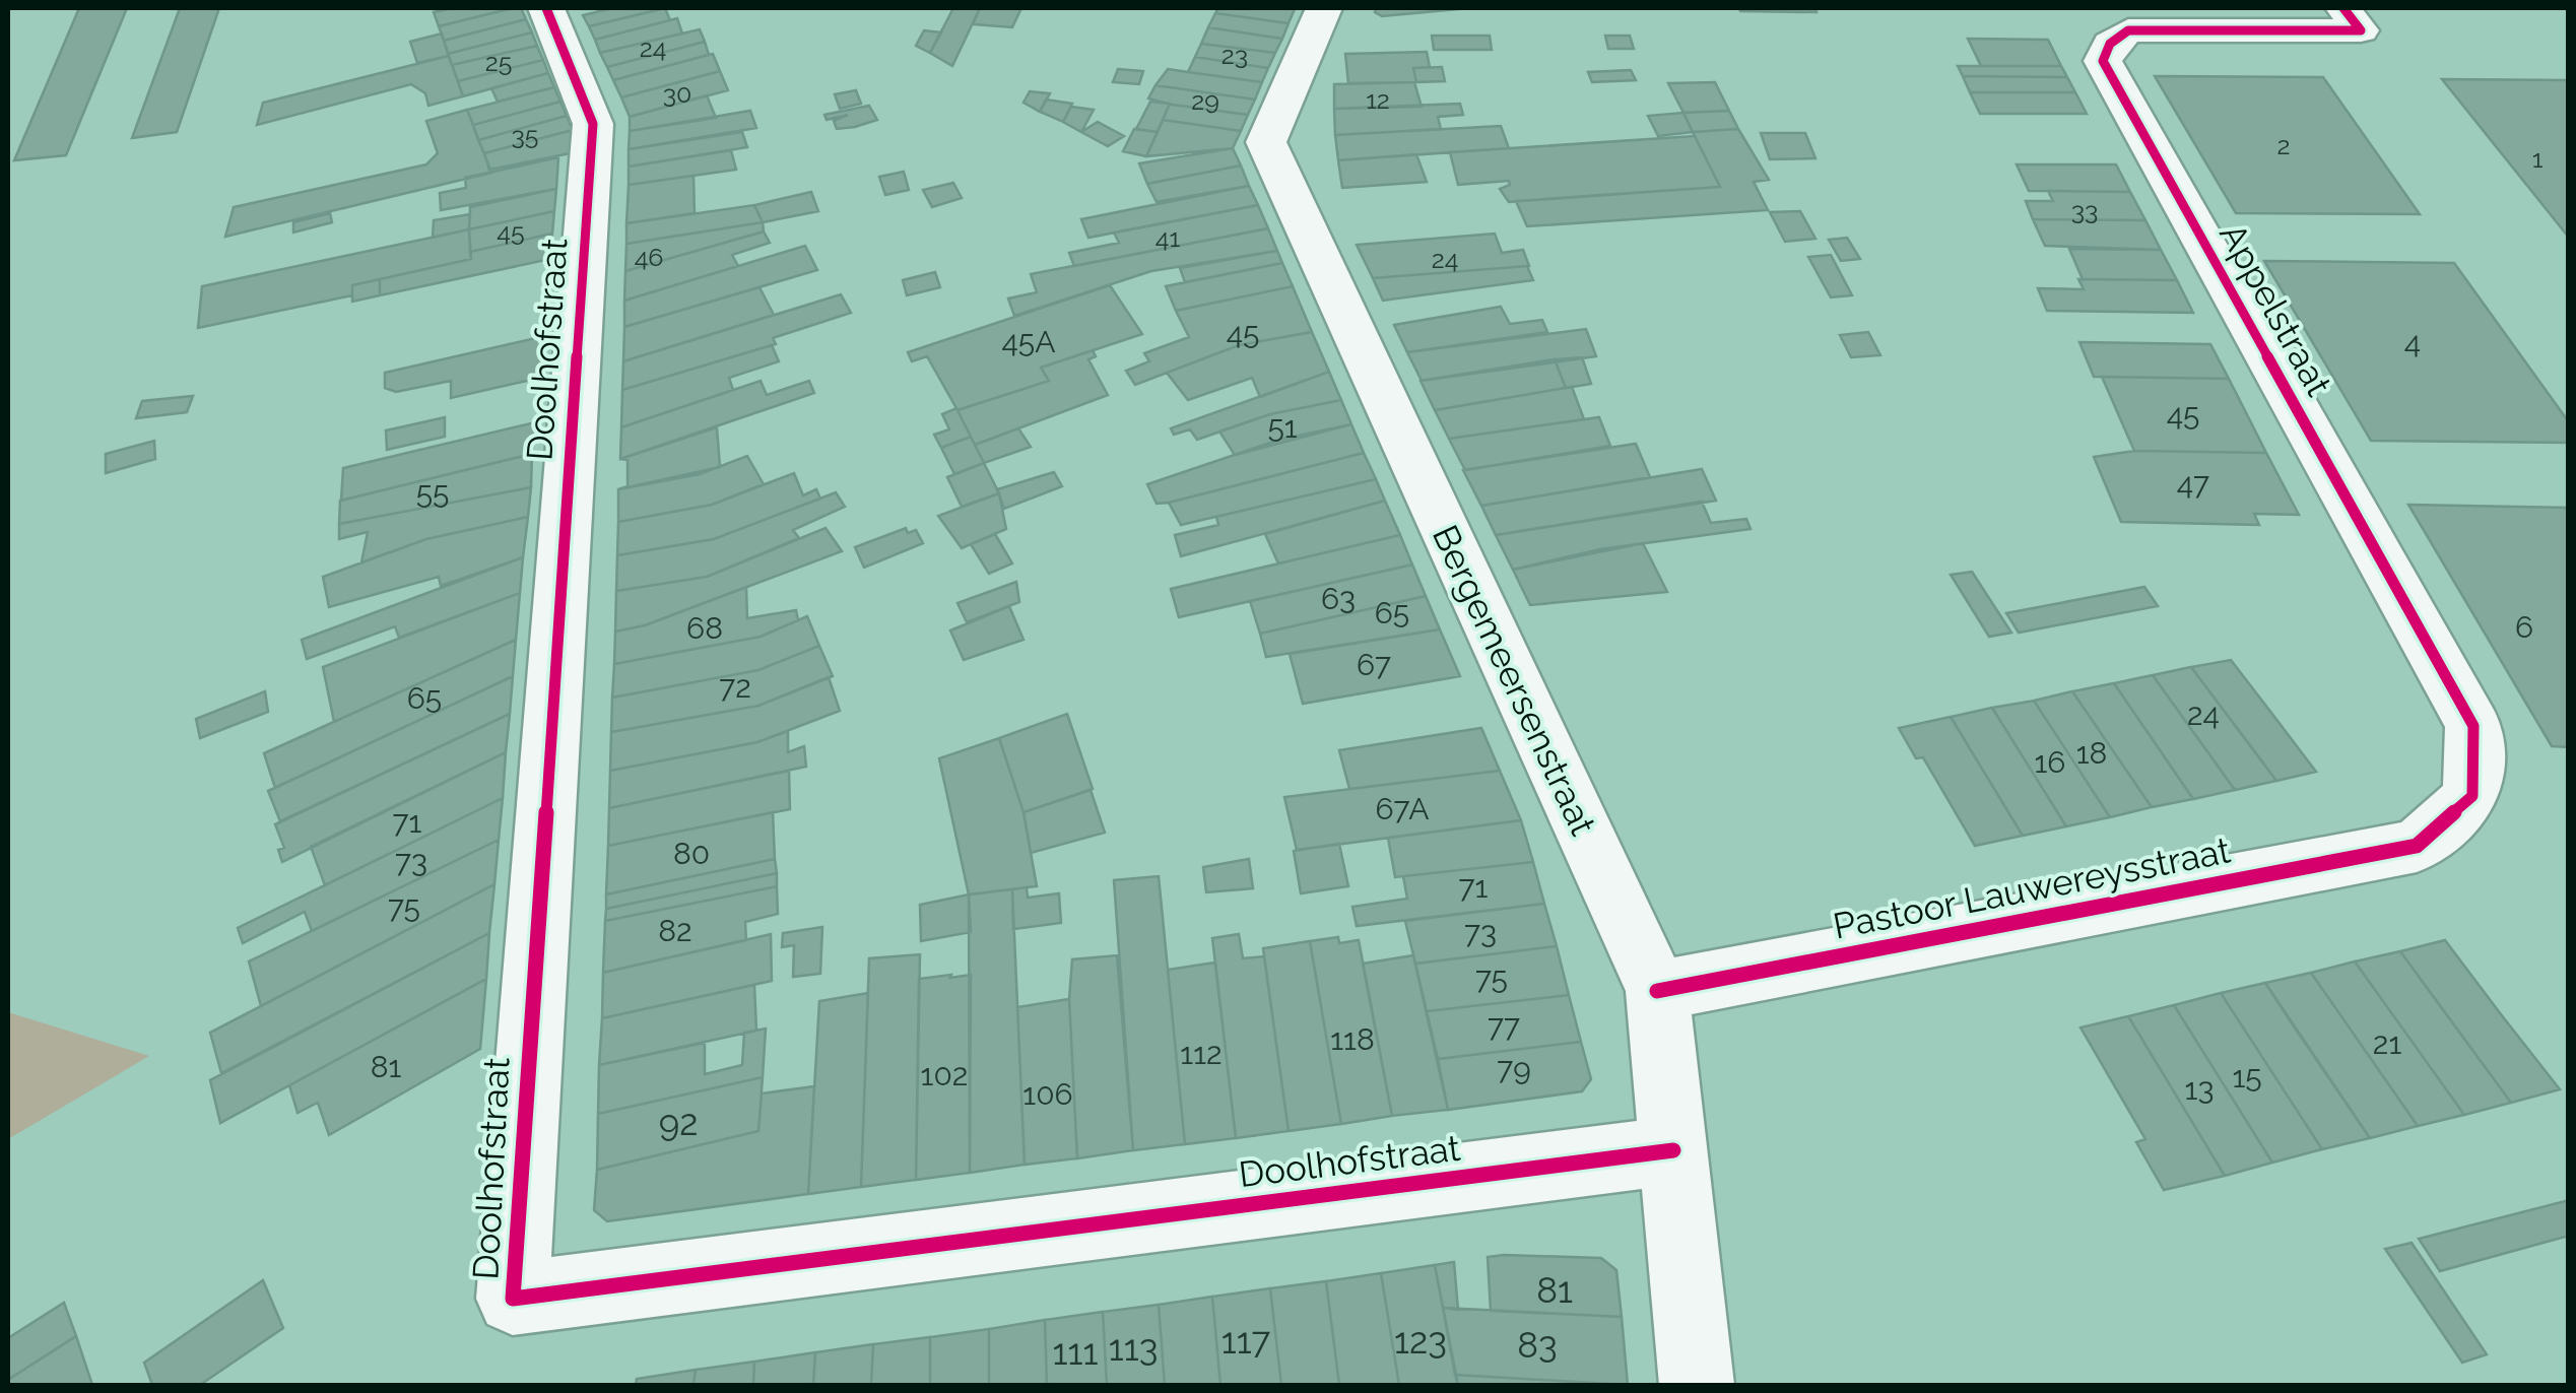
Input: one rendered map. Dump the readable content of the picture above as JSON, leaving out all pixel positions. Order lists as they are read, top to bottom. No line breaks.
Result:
{"streets":{"street":["Appelstraat","Doolhofstraat","Bergemeersenstraat","Pastoor Lauwereysstraat"]},"crossings":[["Appelstraat","Pastoor Lauwereysstraat"],["Doolhofstraat","Bergemeersenstraat"],["Bergemeersenstraat","Pastoor Lauwereysstraat"]],"house_numbers":["24","23","25","30","12","29","35","2","1","33","45","41","46","24","45","45A","4","45","51","47","55","63","65","6","68","67","72","65","24","18","16","67A","71","80","73","71","75","82","73","75","77","118","21","112","81","79","102","15","13","106","92","81","117","123","83","113","111"]}
